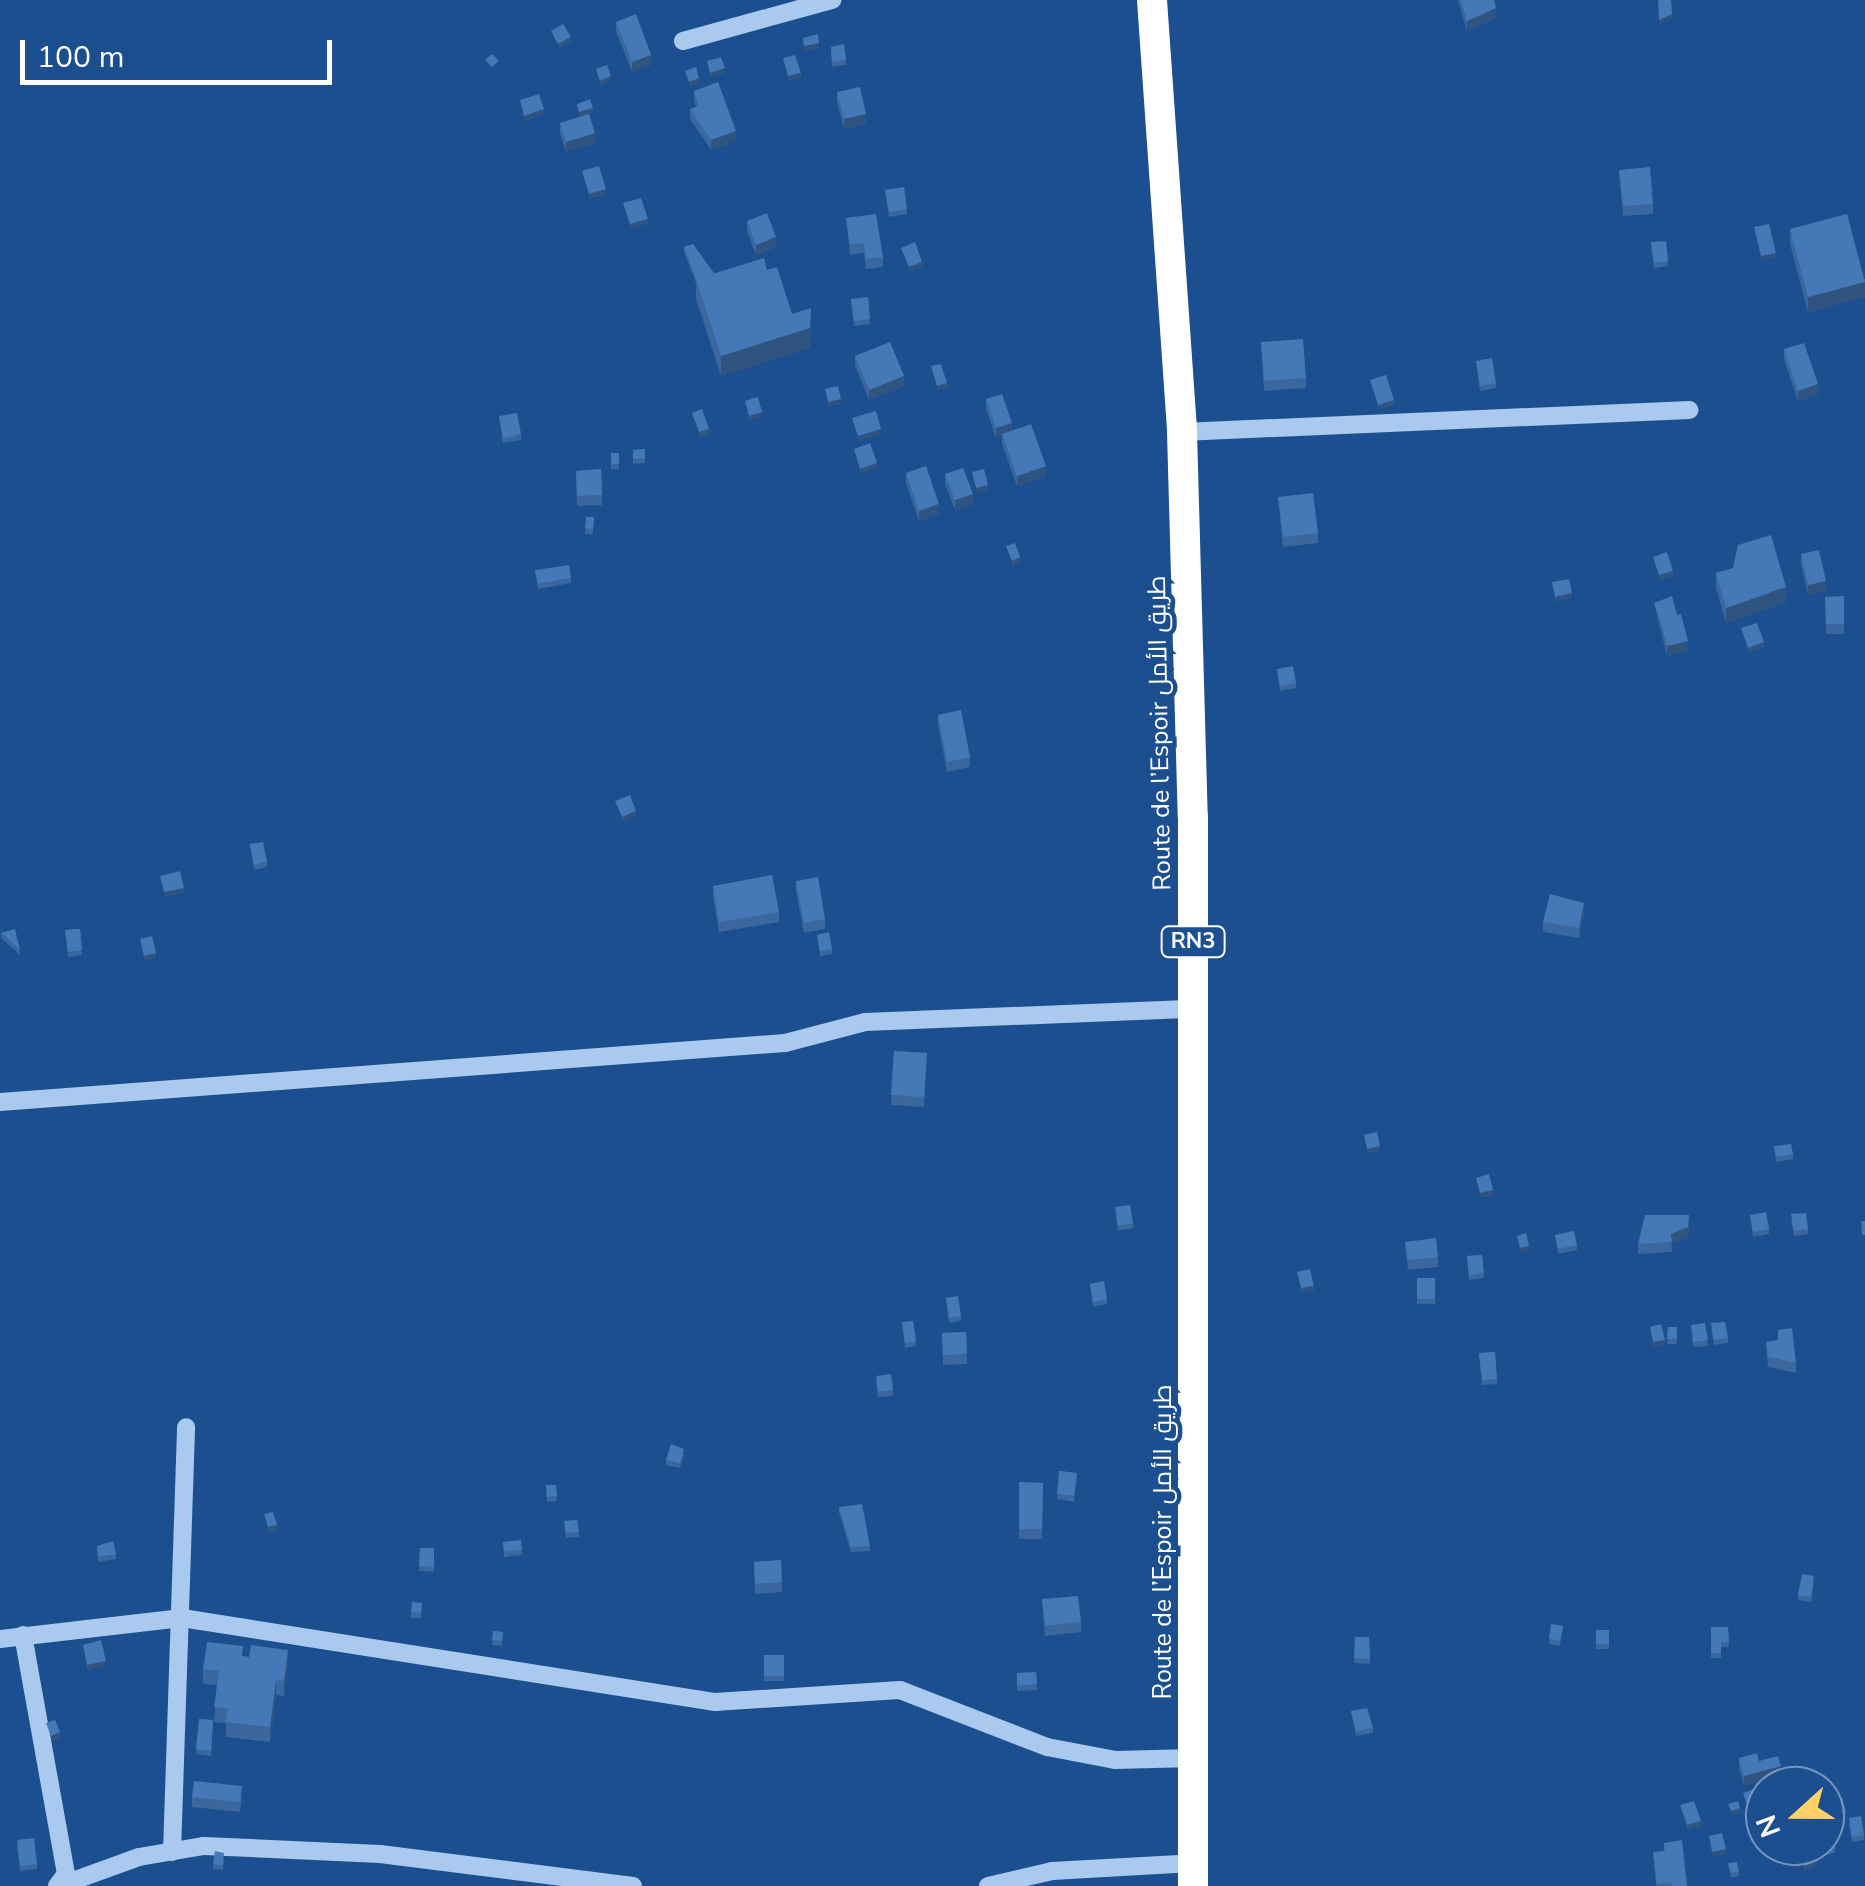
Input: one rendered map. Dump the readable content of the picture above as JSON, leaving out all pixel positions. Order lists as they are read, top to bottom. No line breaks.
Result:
{"streets":{"highway":["Route de l’Espoir طريق الأمل","RN3"]},"scale_bar":"100 m","north":"left"}
